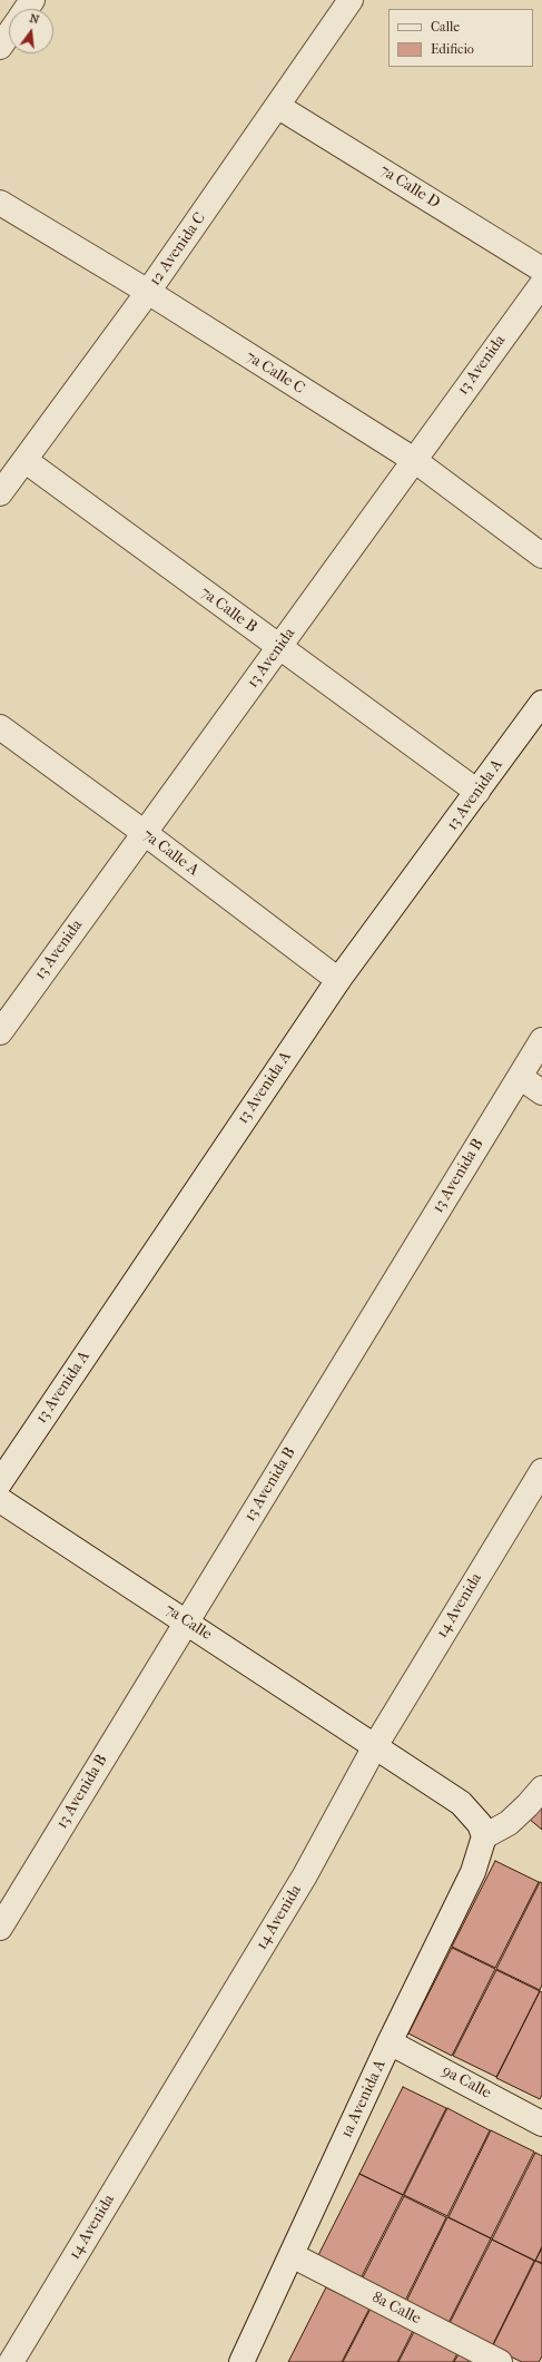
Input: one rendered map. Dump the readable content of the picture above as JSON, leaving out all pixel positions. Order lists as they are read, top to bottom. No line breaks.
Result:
{"streets":{"street":["7a Calle D","12 Avenida C","13 Avenida","7a Calle C","7a Calle B","13 Avenida A","7a Calle A","13 Avenida B","14 Avenida","7a Calle","9a Calle","1a Avenida A","8a Calle"]},"crossings":[["7a Calle D","12 Avenida C"],["12 Avenida C","7a Calle C"],["12 Avenida C","7a Calle B"],["13 Avenida","7a Calle C"],["13 Avenida","7a Calle B"],["13 Avenida","7a Calle A"],["7a Calle B","13 Avenida A"],["13 Avenida A","7a Calle A"],["13 Avenida B","7a Calle"],["14 Avenida","7a Calle"],["9a Calle","1a Avenida A"],["1a Avenida A","8a Calle"]],"legend":["Calle","Edificio"],"north":"top"}
